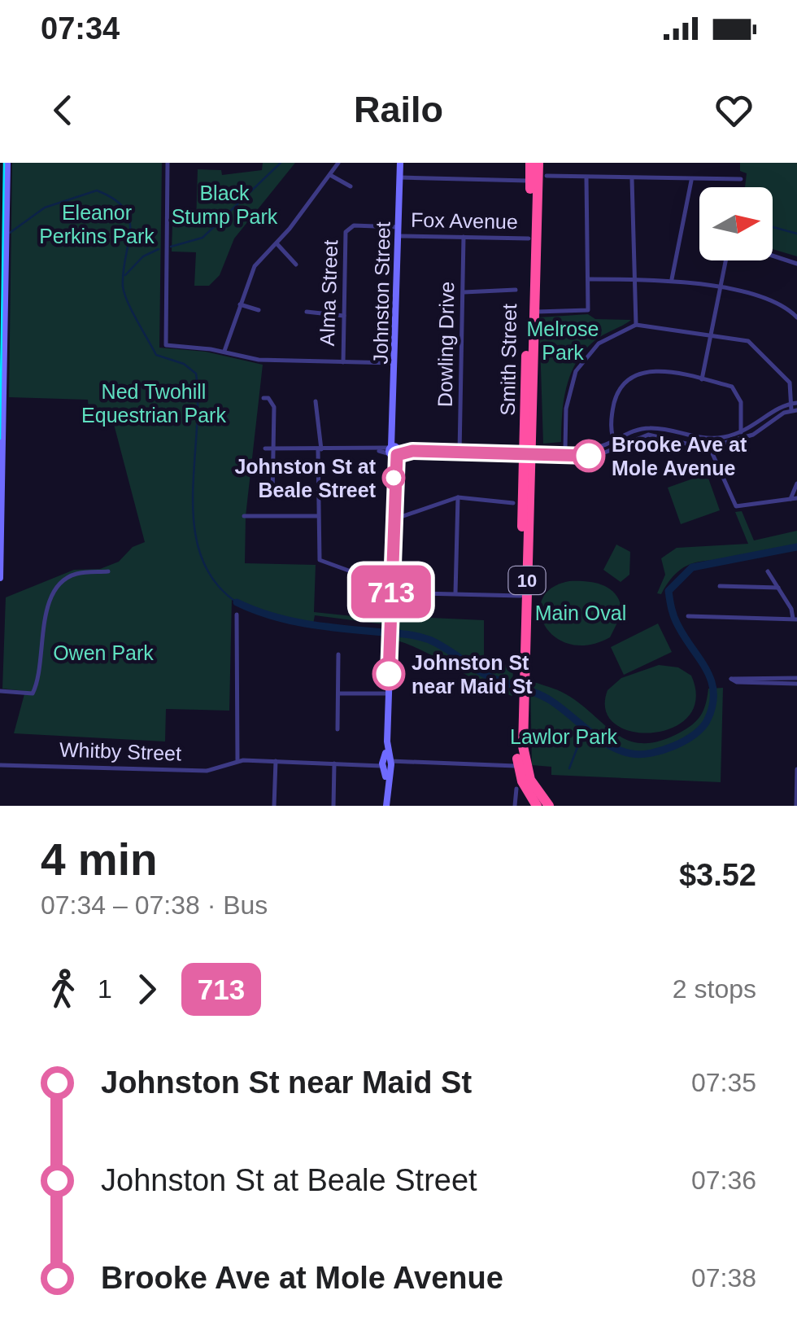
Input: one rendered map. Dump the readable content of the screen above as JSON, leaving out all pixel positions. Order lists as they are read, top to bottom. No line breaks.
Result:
{"streets":{"highway":["Smith Street","10"],"street":["Fox Avenue","Alma Street","Johnston Street","Dowling Drive","Whitby Street"]},"crossings":[["Fox Avenue","Johnston Street"],["Fox Avenue","Dowling Drive"],["Fox Avenue","Smith Street"],["Alma Street","Johnston Street"],["Johnston Street","Whitby Street"],["Smith Street","10"],["Smith Street","Whitby Street"]],"parks":["Black Stump Park","Eleanor Perkins Park","Melrose Park","Ned Twohill Equestrian Park","Main Oval","Owen Park","Lawlor Park"],"places":["Brooke Ave at Mole Avenue","Johnston St at Beale Street","Johnston St near Maid St"],"lines":["bus line 713"],"north":"right","page":{"status":"07:34","header":"Railo","on_map":"713","heading":["4 min","07:34 – 07:38 · Bus","$3.52"],"legs":["1","713","2 stops"],"list":[{"name":"Johnston St near Maid St","value":"07:35"},{"name":"Johnston St at Beale Street","value":"07:36"},{"name":"Brooke Ave at Mole Avenue","value":"07:38"}]}}
